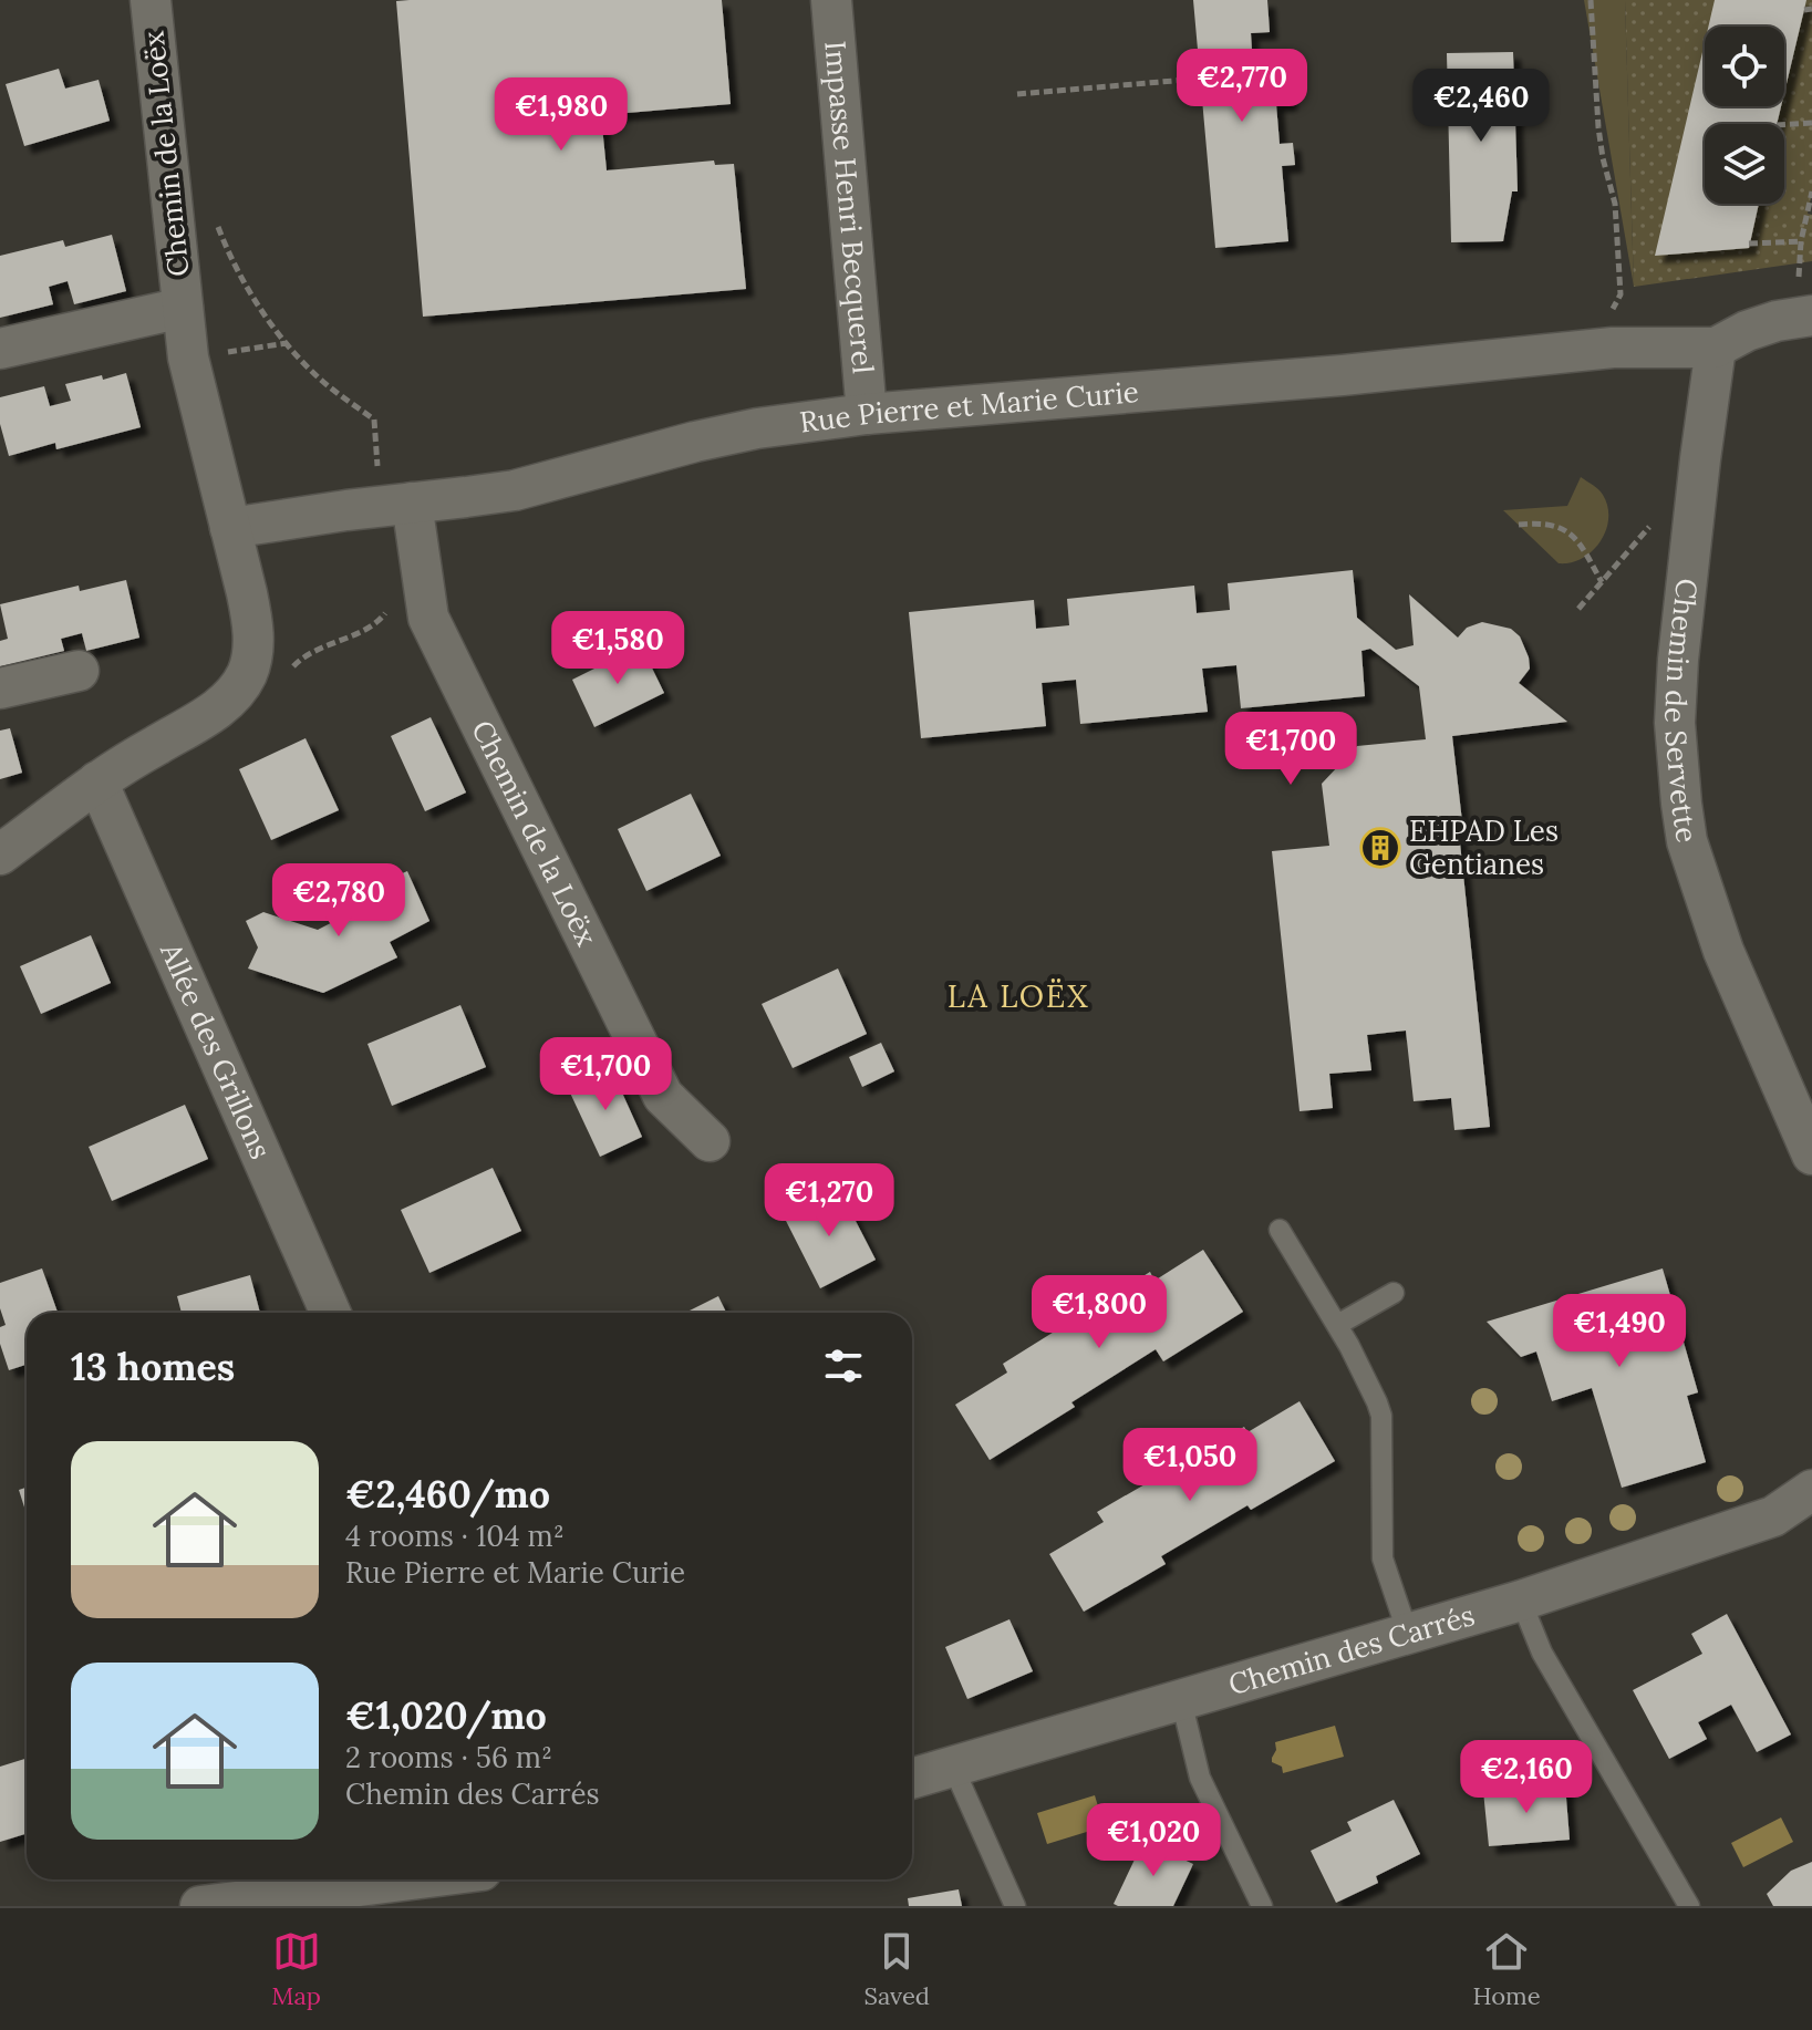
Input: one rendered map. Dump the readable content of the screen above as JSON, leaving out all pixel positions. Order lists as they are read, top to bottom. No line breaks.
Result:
{"streets":{"street":["Chemin de la Loëx","Impasse Henri Becquerel","Rue Pierre et Marie Curie","Chemin de Servette","Allée des Grillons","Chemin des Carrés"]},"crossings":[["Chemin de la Loëx","Rue Pierre et Marie Curie"],["Chemin de la Loëx","Allée des Grillons"],["Impasse Henri Becquerel","Rue Pierre et Marie Curie"],["Rue Pierre et Marie Curie","Chemin de Servette"]],"districts":["LA LOËX"],"places":{"building":["EHPAD Les Gentianes"]},"page":{"price":["€2,770","€2,460","€1,980","€1,580","€1,700","€2,780","€1,700","€1,270","€1,800","€1,490","€1,050","€2,160","€1,020"],"heading":"13 homes","list":[{"name":"€2,460/mo","note":"4 rooms · 104 m² · Rue Pierre et Marie Curie"},{"name":"€1,020/mo","note":"2 rooms · 56 m² · Chemin des Carrés"}],"tabs":["Map","Saved","Home"]}}
